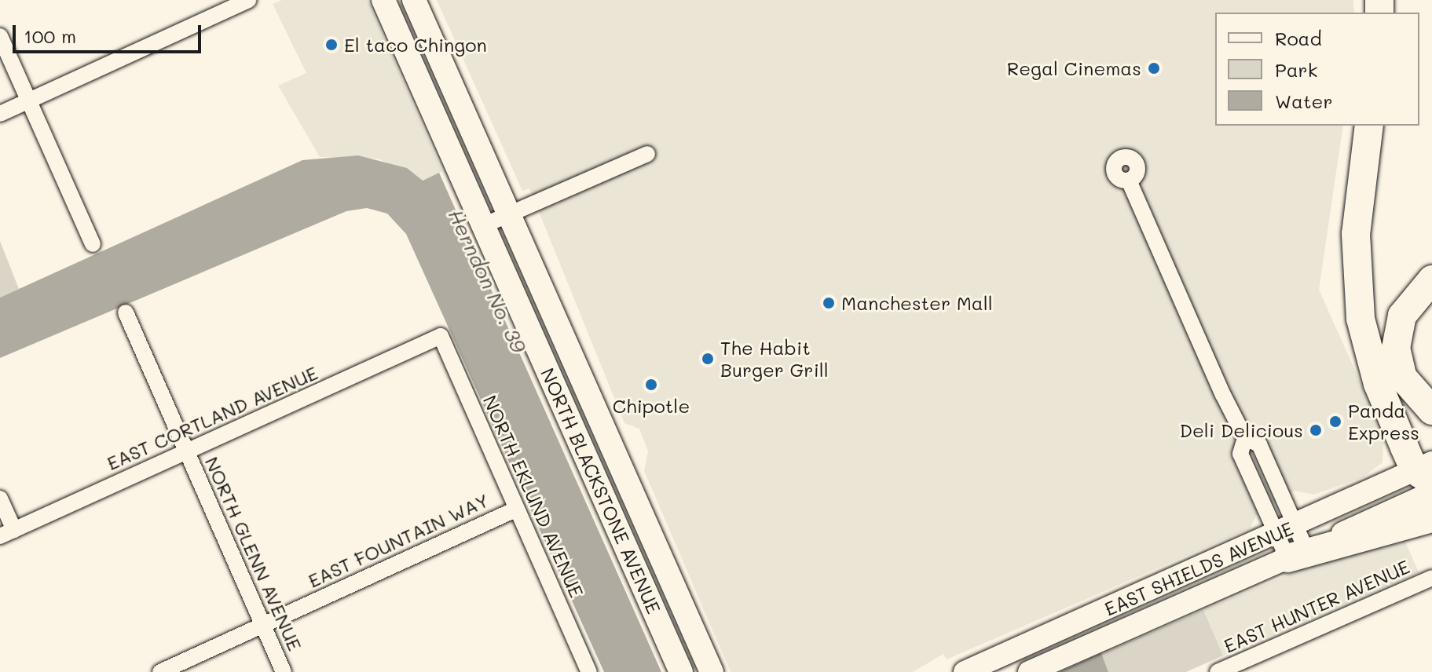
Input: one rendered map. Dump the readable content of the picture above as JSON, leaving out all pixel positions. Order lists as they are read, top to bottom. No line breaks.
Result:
{"streets":{"main road":["NORTH BLACKSTONE AVENUE","EAST SHIELDS AVENUE"],"street":["EAST CORTLAND AVENUE","NORTH EKLUND AVENUE","EAST FOUNTAIN WAY","NORTH GLENN AVENUE","EAST HUNTER AVENUE"]},"crossings":[["EAST CORTLAND AVENUE","NORTH EKLUND AVENUE"],["EAST CORTLAND AVENUE","NORTH GLENN AVENUE"],["NORTH EKLUND AVENUE","EAST FOUNTAIN WAY"],["EAST FOUNTAIN WAY","NORTH GLENN AVENUE"]],"water":["Herndon No. 39"],"places":["El taco Chingon","Regal Cinemas","Manchester Mall","The Habit Burger Grill","Chipotle","Panda Express","Deli Delicious"],"legend":["Road","Park","Water"],"scale_bar":"100 m"}
